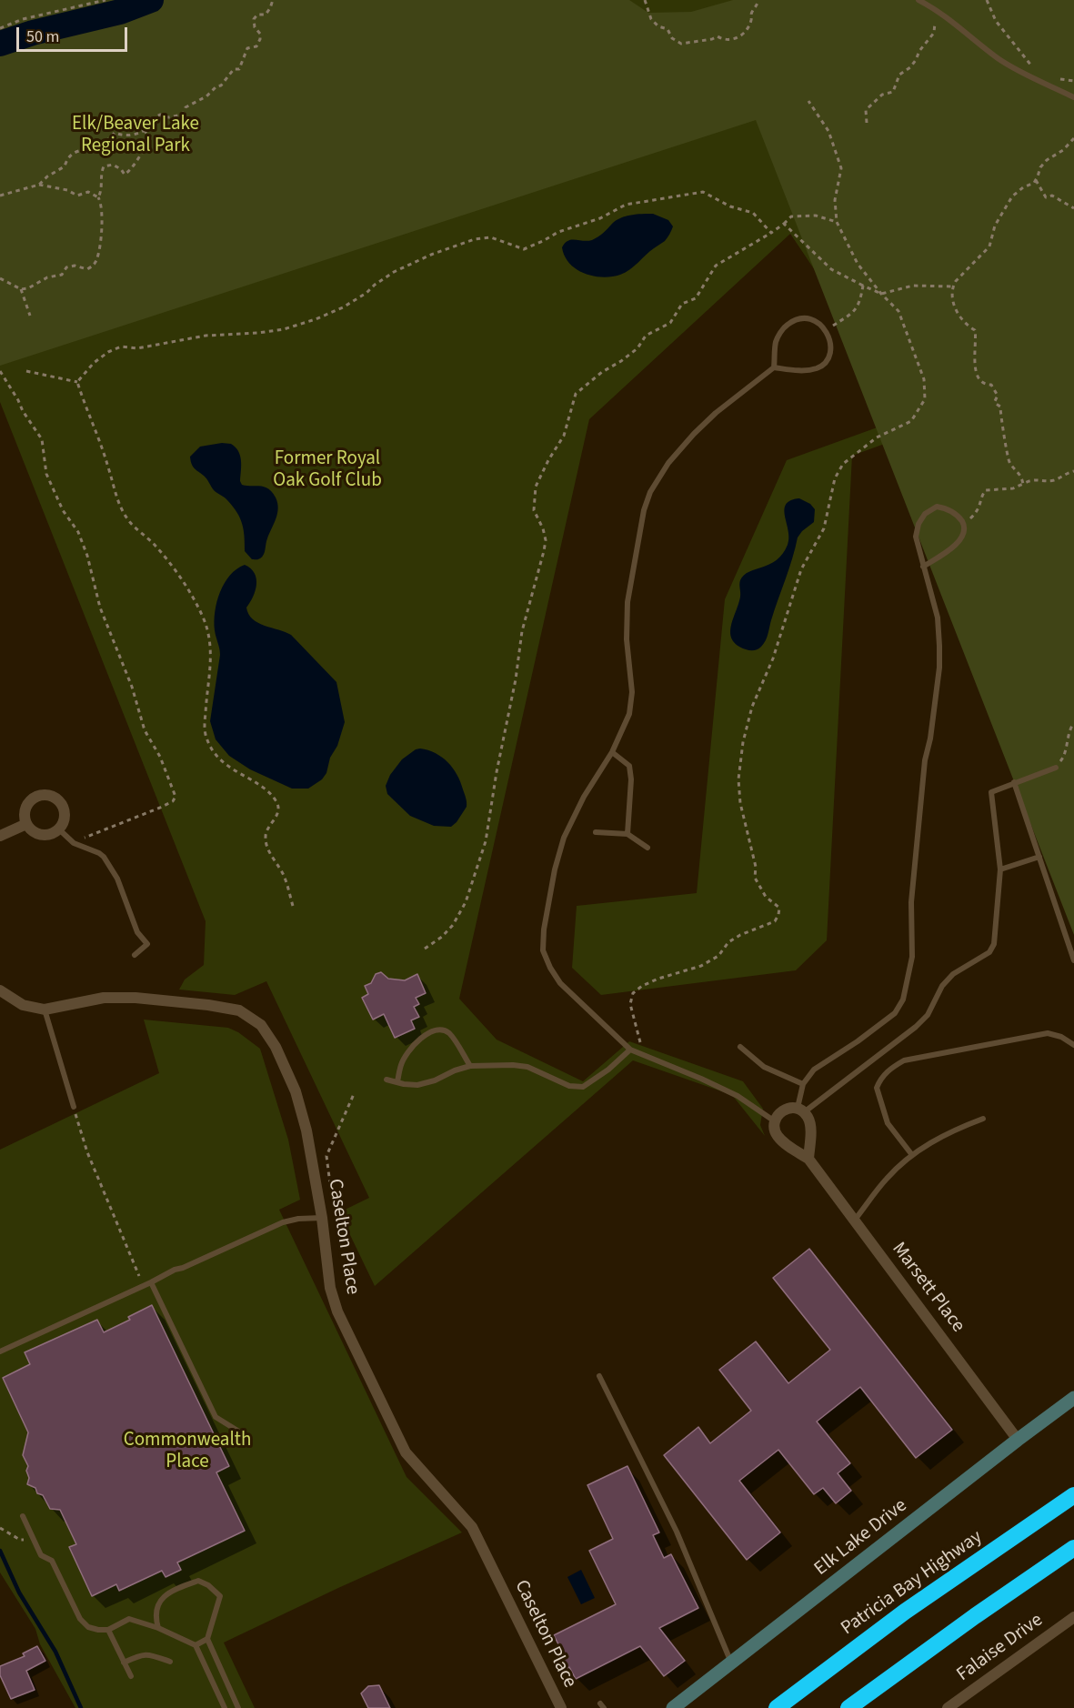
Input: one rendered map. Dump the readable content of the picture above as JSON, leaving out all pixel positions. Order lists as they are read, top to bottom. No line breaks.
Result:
{"streets":{"highway":["Patricia Bay Highway"],"street":["Caselton Place","Marsett Place","Elk Lake Drive","Falaise Drive"]},"crossings":[["Marsett Place","Elk Lake Drive"]],"parks":["Elk/Beaver Lake Regional Park","Former Royal Oak Golf Club","Commonwealth Place"],"scale_bar":"50 m"}
